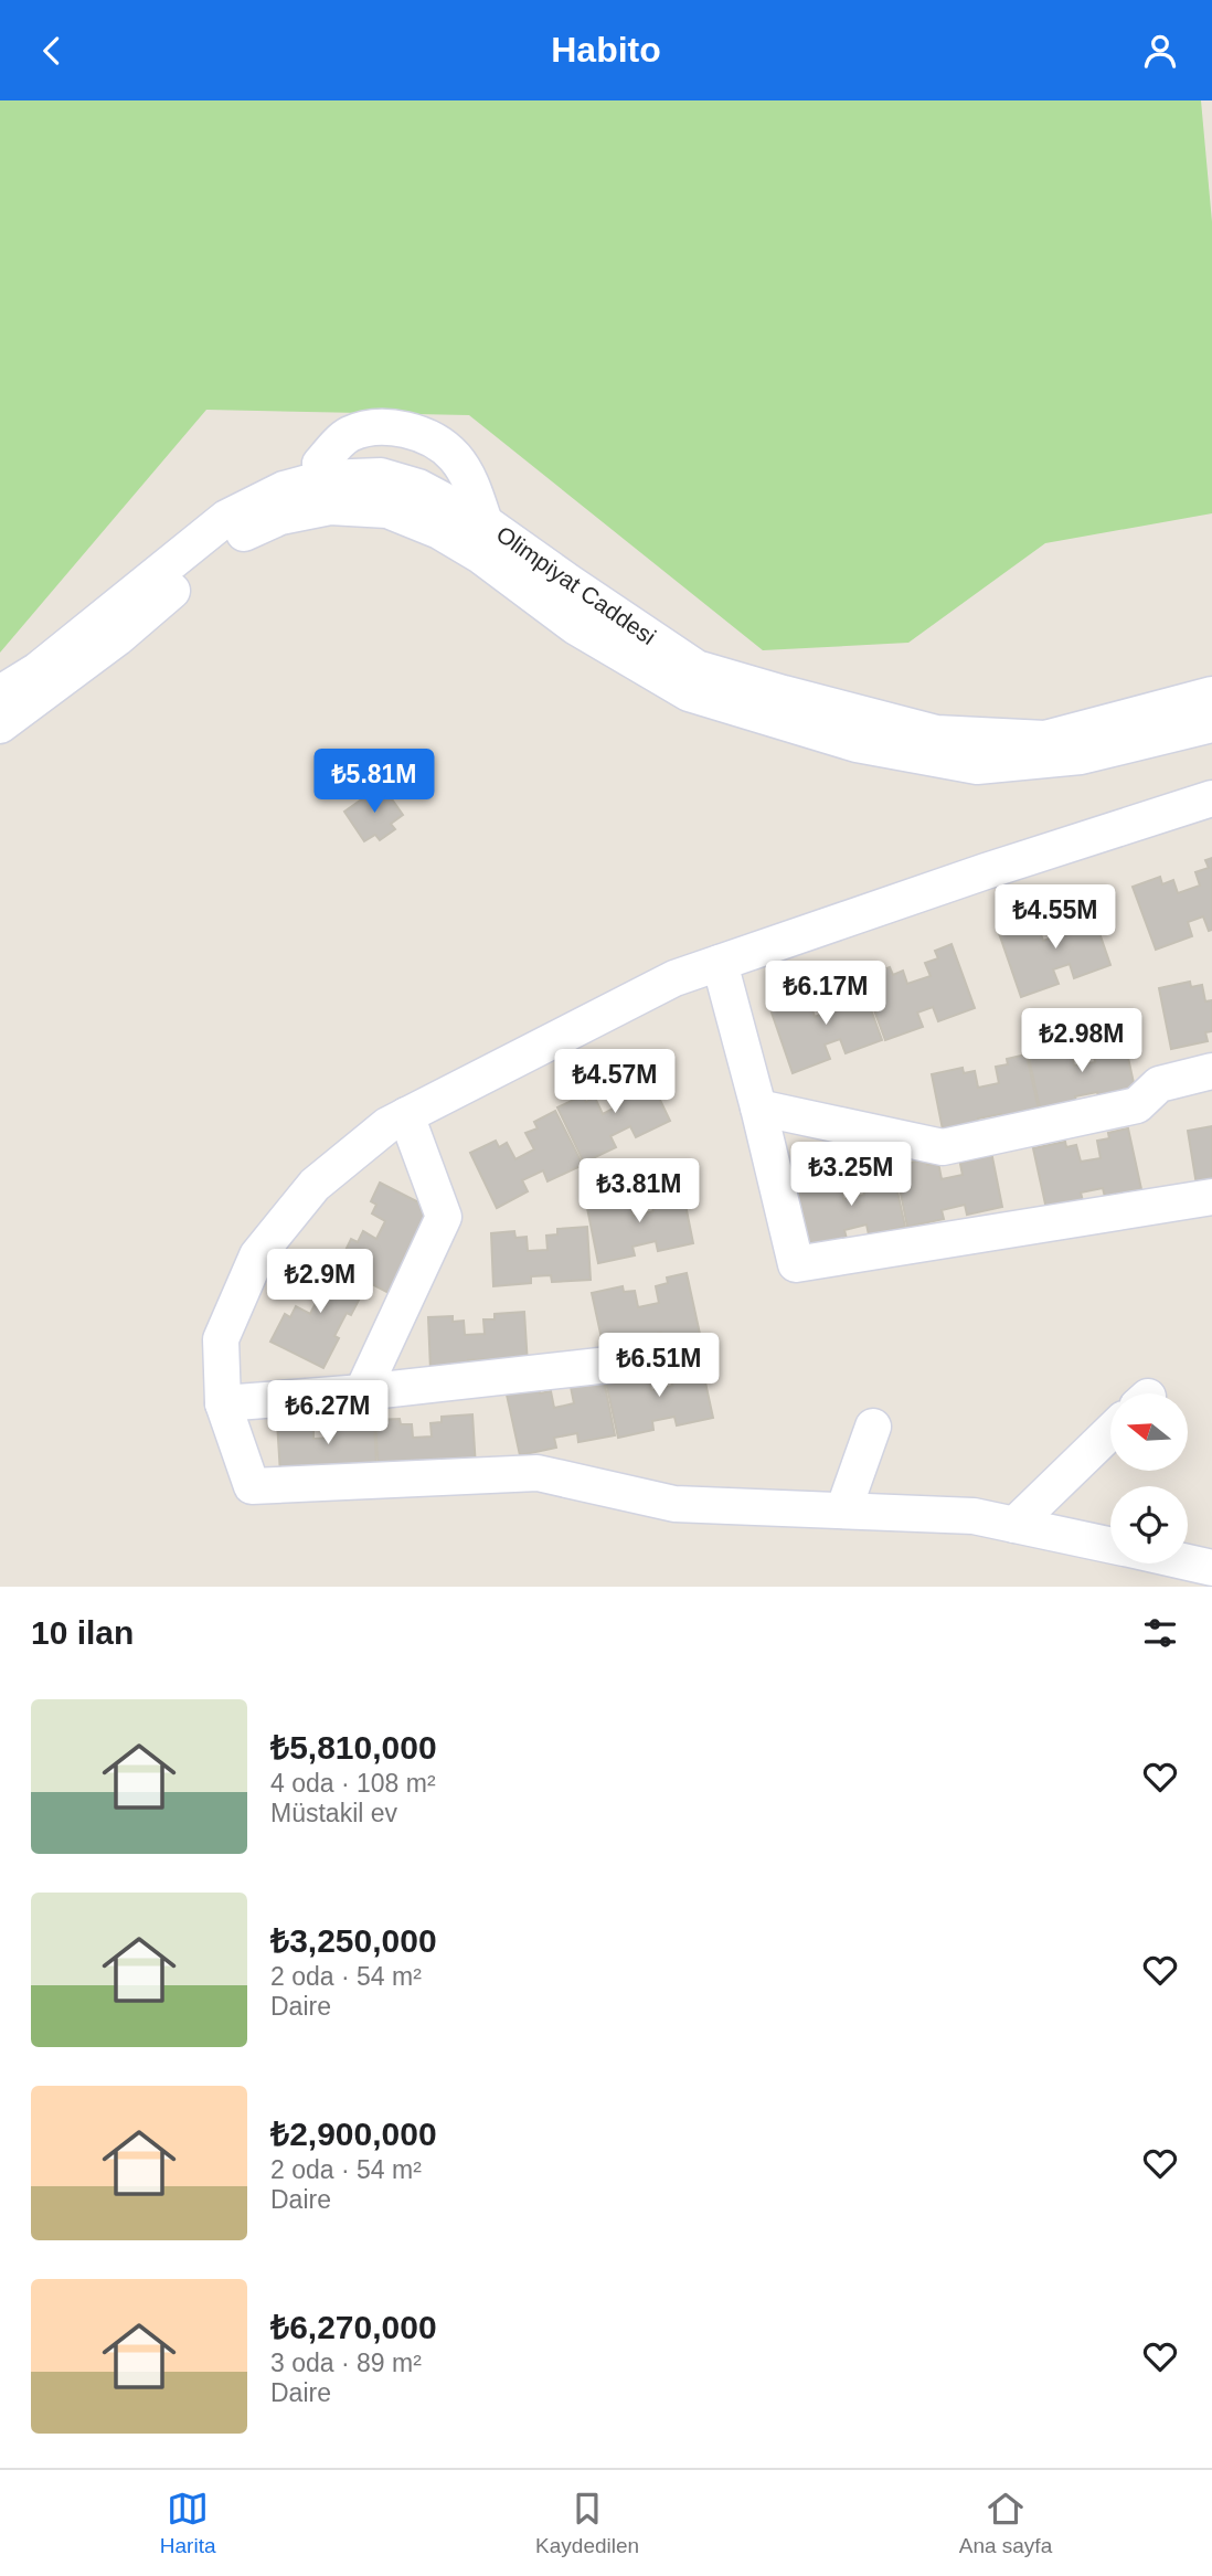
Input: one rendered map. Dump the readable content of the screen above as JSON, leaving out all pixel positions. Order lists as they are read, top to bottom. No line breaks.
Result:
{"streets":{"street":["Olimpiyat Caddesi"]},"north":"left","page":{"header":"Habito","price":["₺5.81M","₺4.55M","₺6.17M","₺2.98M","₺4.57M","₺3.25M","₺3.81M","₺2.9M","₺6.51M","₺6.27M"],"heading":"10 ilan","list":[{"name":"₺5,810,000","note":"4 oda · 108 m² · Müstakil ev"},{"name":"₺3,250,000","note":"2 oda · 54 m² · Daire"},{"name":"₺2,900,000","note":"2 oda · 54 m² · Daire"},{"name":"₺6,270,000","note":"3 oda · 89 m² · Daire"}],"tabs":["Harita","Kaydedilen","Ana sayfa"]}}
